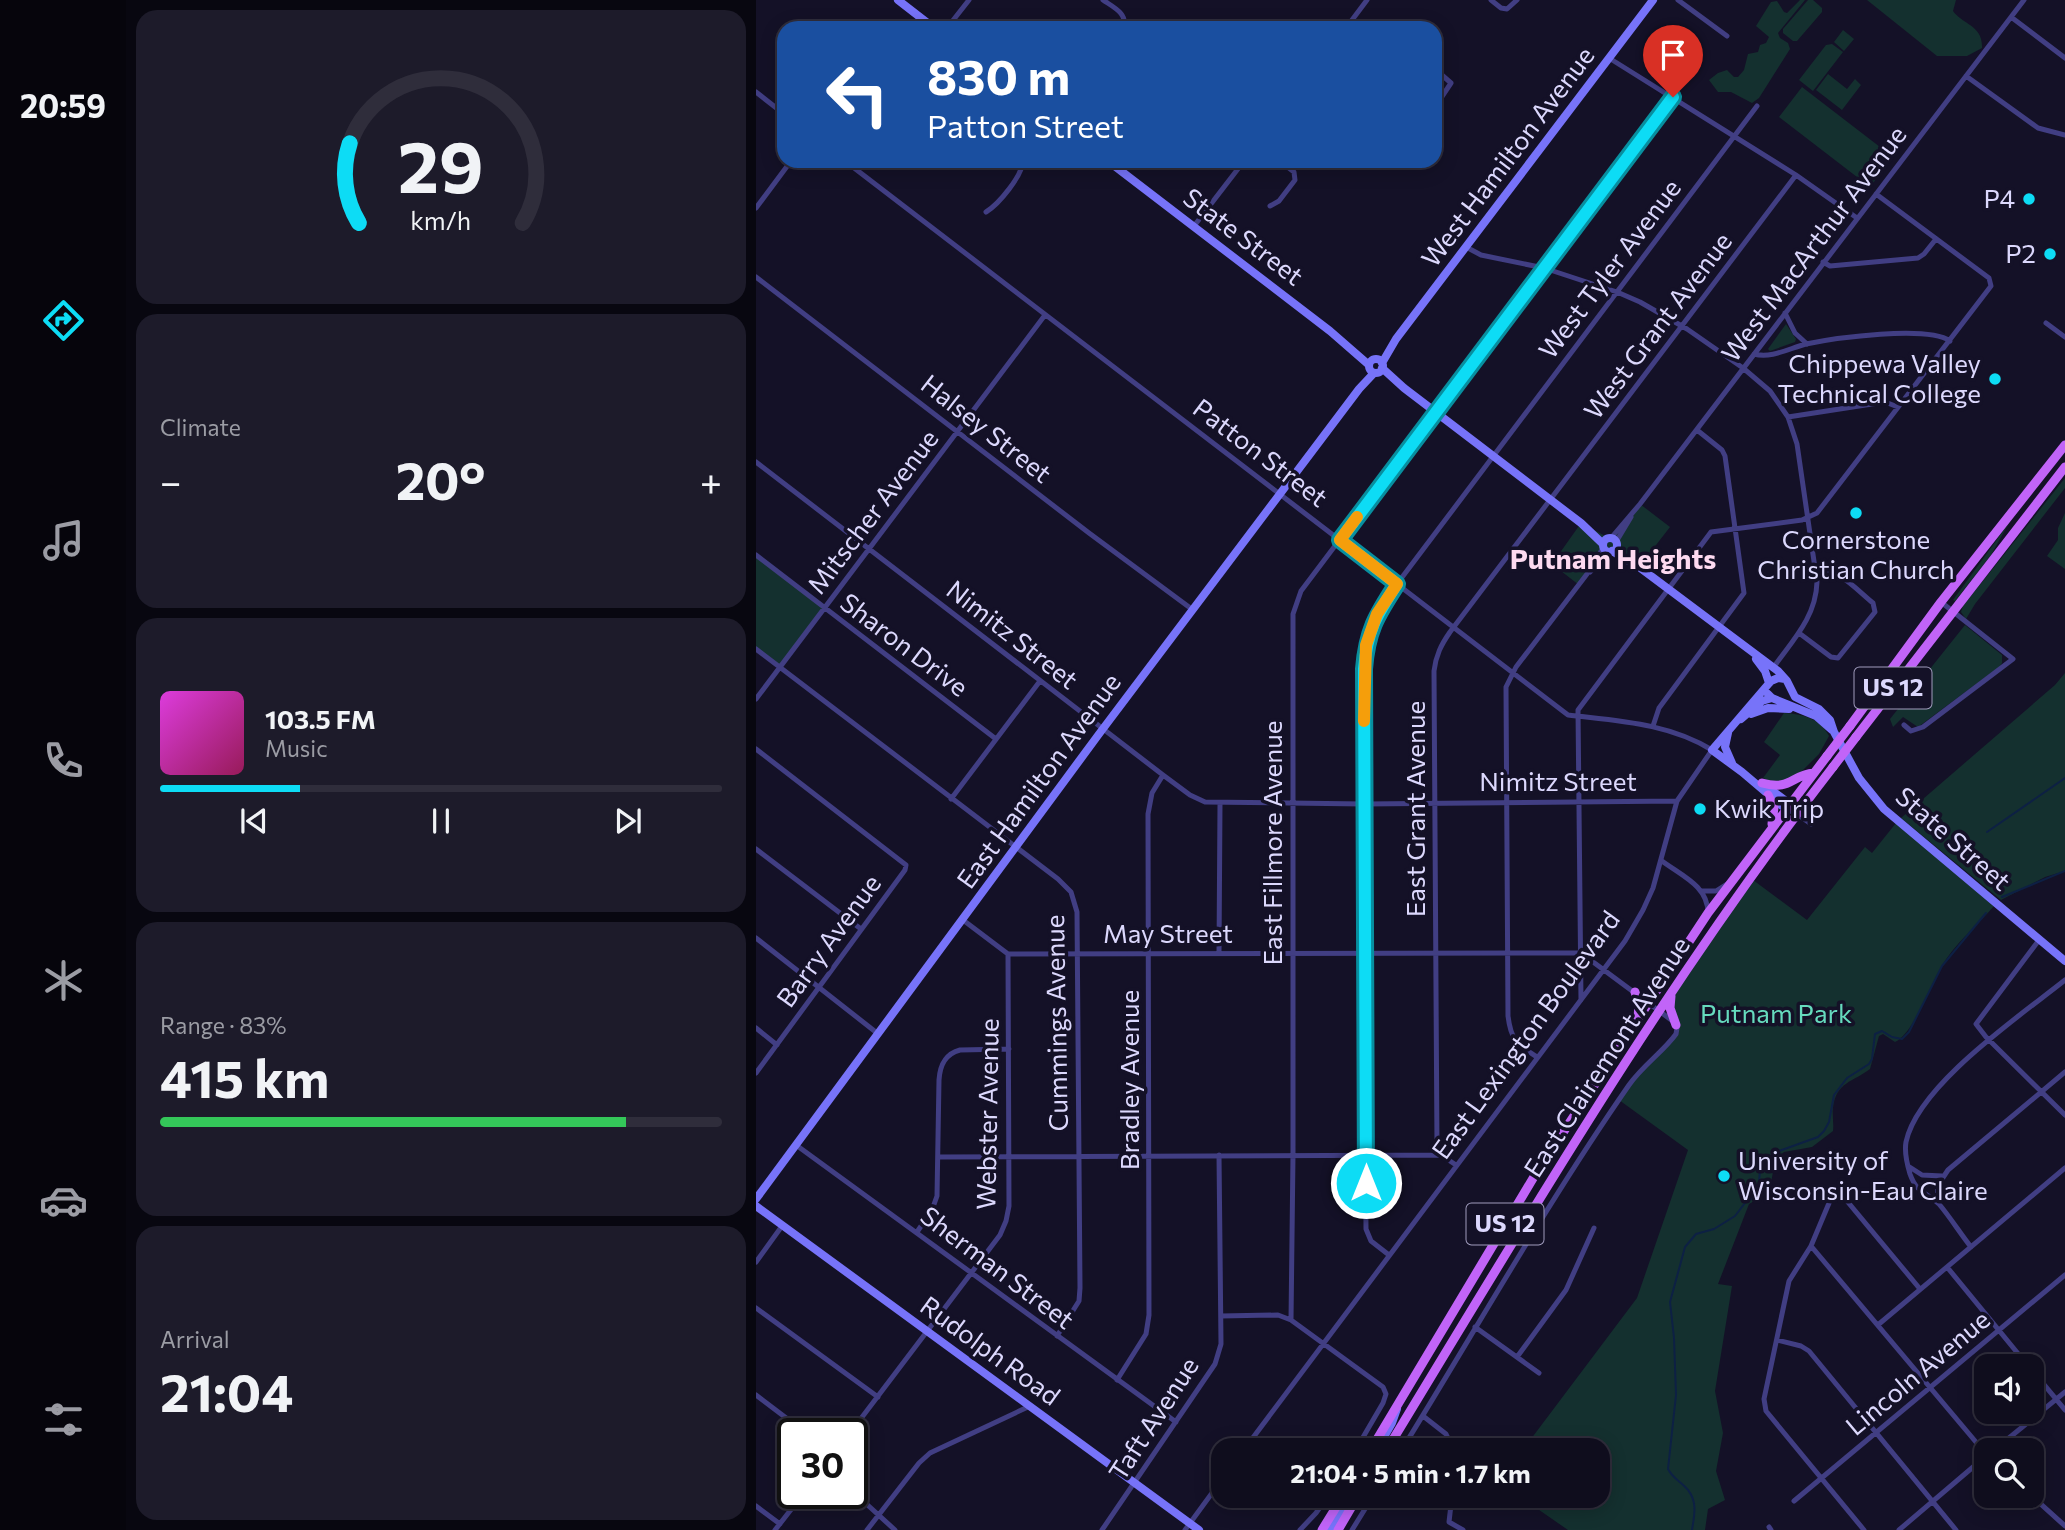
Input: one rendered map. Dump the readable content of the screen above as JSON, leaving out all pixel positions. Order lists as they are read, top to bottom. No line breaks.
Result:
{"streets":{"main road":["US 12","East Clairemont Avenue"],"street":["West Hamilton Avenue","State Street","West MacArthur Avenue","West Tyler Avenue","West Grant Avenue","Halsey Street","Patton Street","Mitscher Avenue","Nimitz Street","Sharon Drive","East Hamilton Avenue","East Grant Avenue","East Fillmore Avenue","May Street","Barry Avenue","Cummings Avenue","East Lexington Boulevard","Bradley Avenue","Webster Avenue","Sherman Street","Rudolph Road","Lincoln Avenue","Taft Avenue"]},"crossings":[["West Hamilton Avenue","State Street"],["West Hamilton Avenue","East Hamilton Avenue"],["State Street","West MacArthur Avenue"],["State Street","West Tyler Avenue"],["State Street","West Grant Avenue"],["State Street","East Hamilton Avenue"],["State Street","East Grant Avenue"],["State Street","East Fillmore Avenue"],["State Street","East Lexington Boulevard"],["West MacArthur Avenue","Patton Street"],["West Tyler Avenue","Patton Street"],["West Tyler Avenue","Nimitz Street"],["West Tyler Avenue","May Street"],["West Tyler Avenue","East Lexington Boulevard"],["West Grant Avenue","East Grant Avenue"],["Halsey Street","Mitscher Avenue"],["Halsey Street","East Hamilton Avenue"],["Patton Street","Mitscher Avenue"],["Patton Street","Nimitz Street"],["Patton Street","East Hamilton Avenue"],["Patton Street","East Grant Avenue"],["Patton Street","East Fillmore Avenue"],["Patton Street","East Lexington Boulevard"],["Patton Street","East Clairemont Avenue"],["Mitscher Avenue","Nimitz Street"],["Mitscher Avenue","Sharon Drive"],["Mitscher Avenue","Cummings Avenue"],["Nimitz Street","East Hamilton Avenue"],["Nimitz Street","East Grant Avenue"],["Nimitz Street","East Fillmore Avenue"],["Nimitz Street","East Lexington Boulevard"],["Nimitz Street","East Clairemont Avenue"],["Nimitz Street","Bradley Avenue"],["US 12","East Clairemont Avenue"],["East Hamilton Avenue","Cummings Avenue"],["East Hamilton Avenue","Sherman Street"],["East Grant Avenue","May Street"],["East Fillmore Avenue","May Street"],["May Street","Cummings Avenue"],["May Street","Bradley Avenue"],["May Street","Webster Avenue"],["Cummings Avenue","Sherman Street"],["East Lexington Boulevard","East Clairemont Avenue"],["Bradley Avenue","Sherman Street"],["Webster Avenue","Sherman Street"],["Webster Avenue","Rudolph Road"],["Sherman Street","Taft Avenue"],["Rudolph Road","Taft Avenue"]],"districts":["Putnam Heights"],"parks":["Putnam Park"],"places":["P4","P2","Chippewa Valley Technical College","Cornerstone Christian Church","Kwik Trip","University of Wisconsin-Eau Claire"],"page":{"tabs":"20:59","turn":["830 m","Patton Street"],"tile":["Climate",["Range · 83%","415 km"],["Arrival","21:04"]],"heat":["−","20°","+"],"song":["103.5 FM","Music"],"limit":"30","trip":"21:04 · 5 min · 1.7 km","gauge":["29","km/h"]}}
